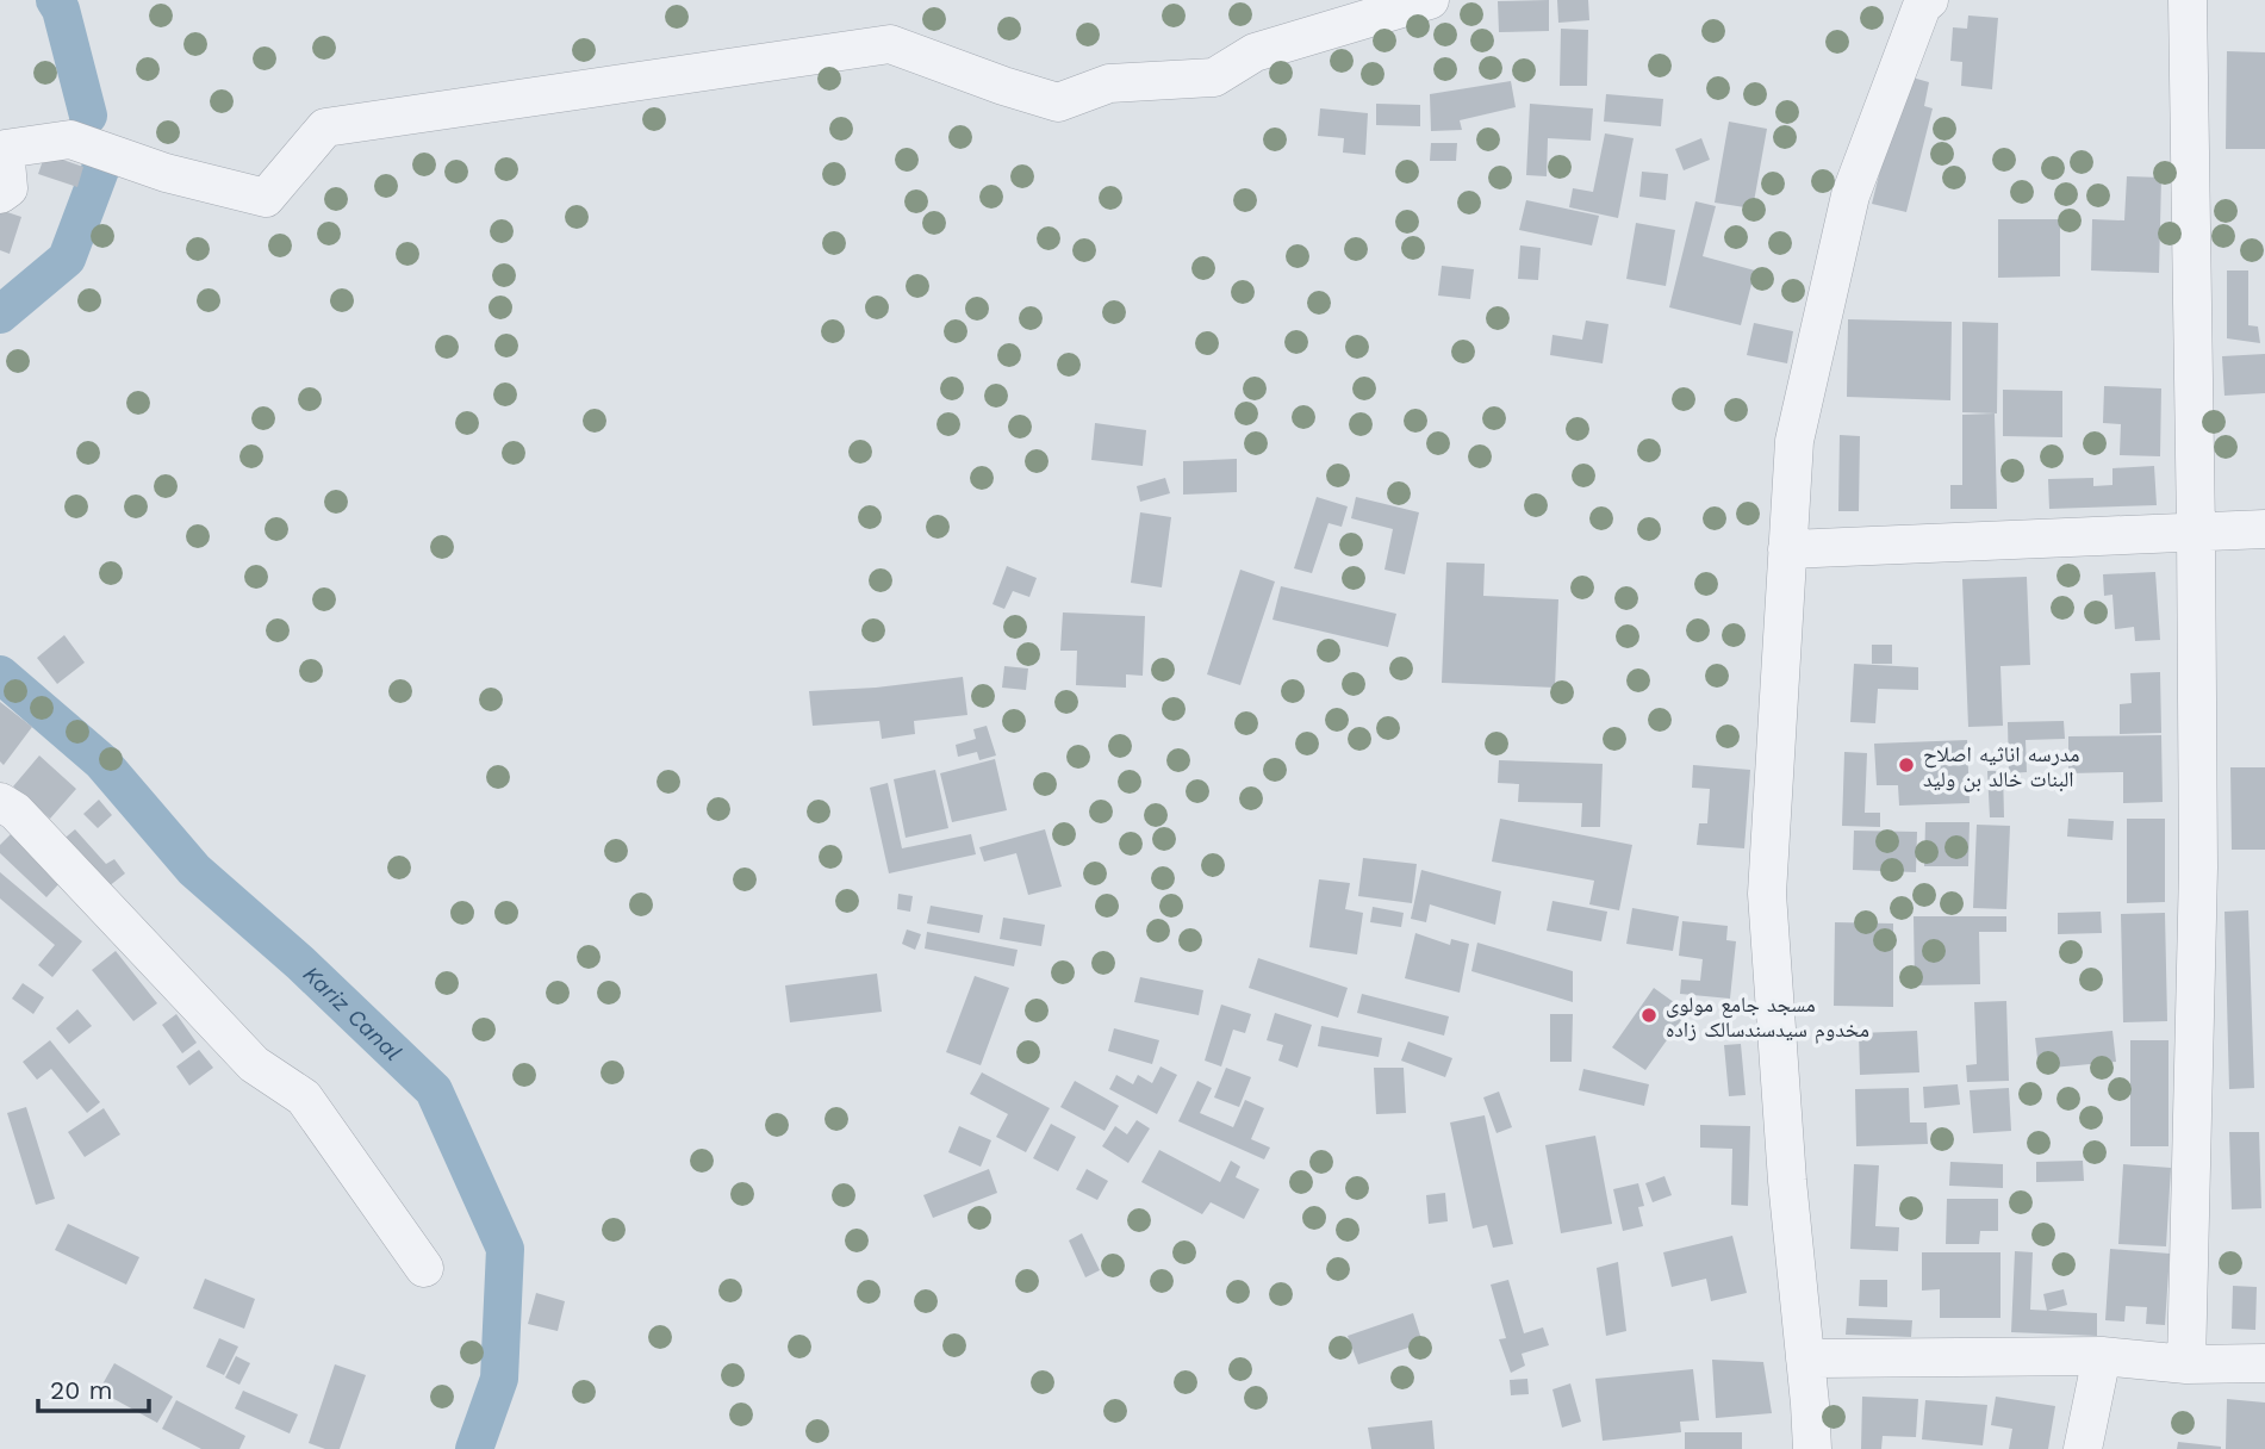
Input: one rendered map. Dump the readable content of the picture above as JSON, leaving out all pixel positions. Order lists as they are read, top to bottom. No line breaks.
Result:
{"water":["Kariz Canal"],"places":["مدرسه اناثیه اصلاح البنات خالد بن ولید","مسجد جامع مولوی مخدوم سیدسندسالک زاده"],"scale_bar":"20 m"}
